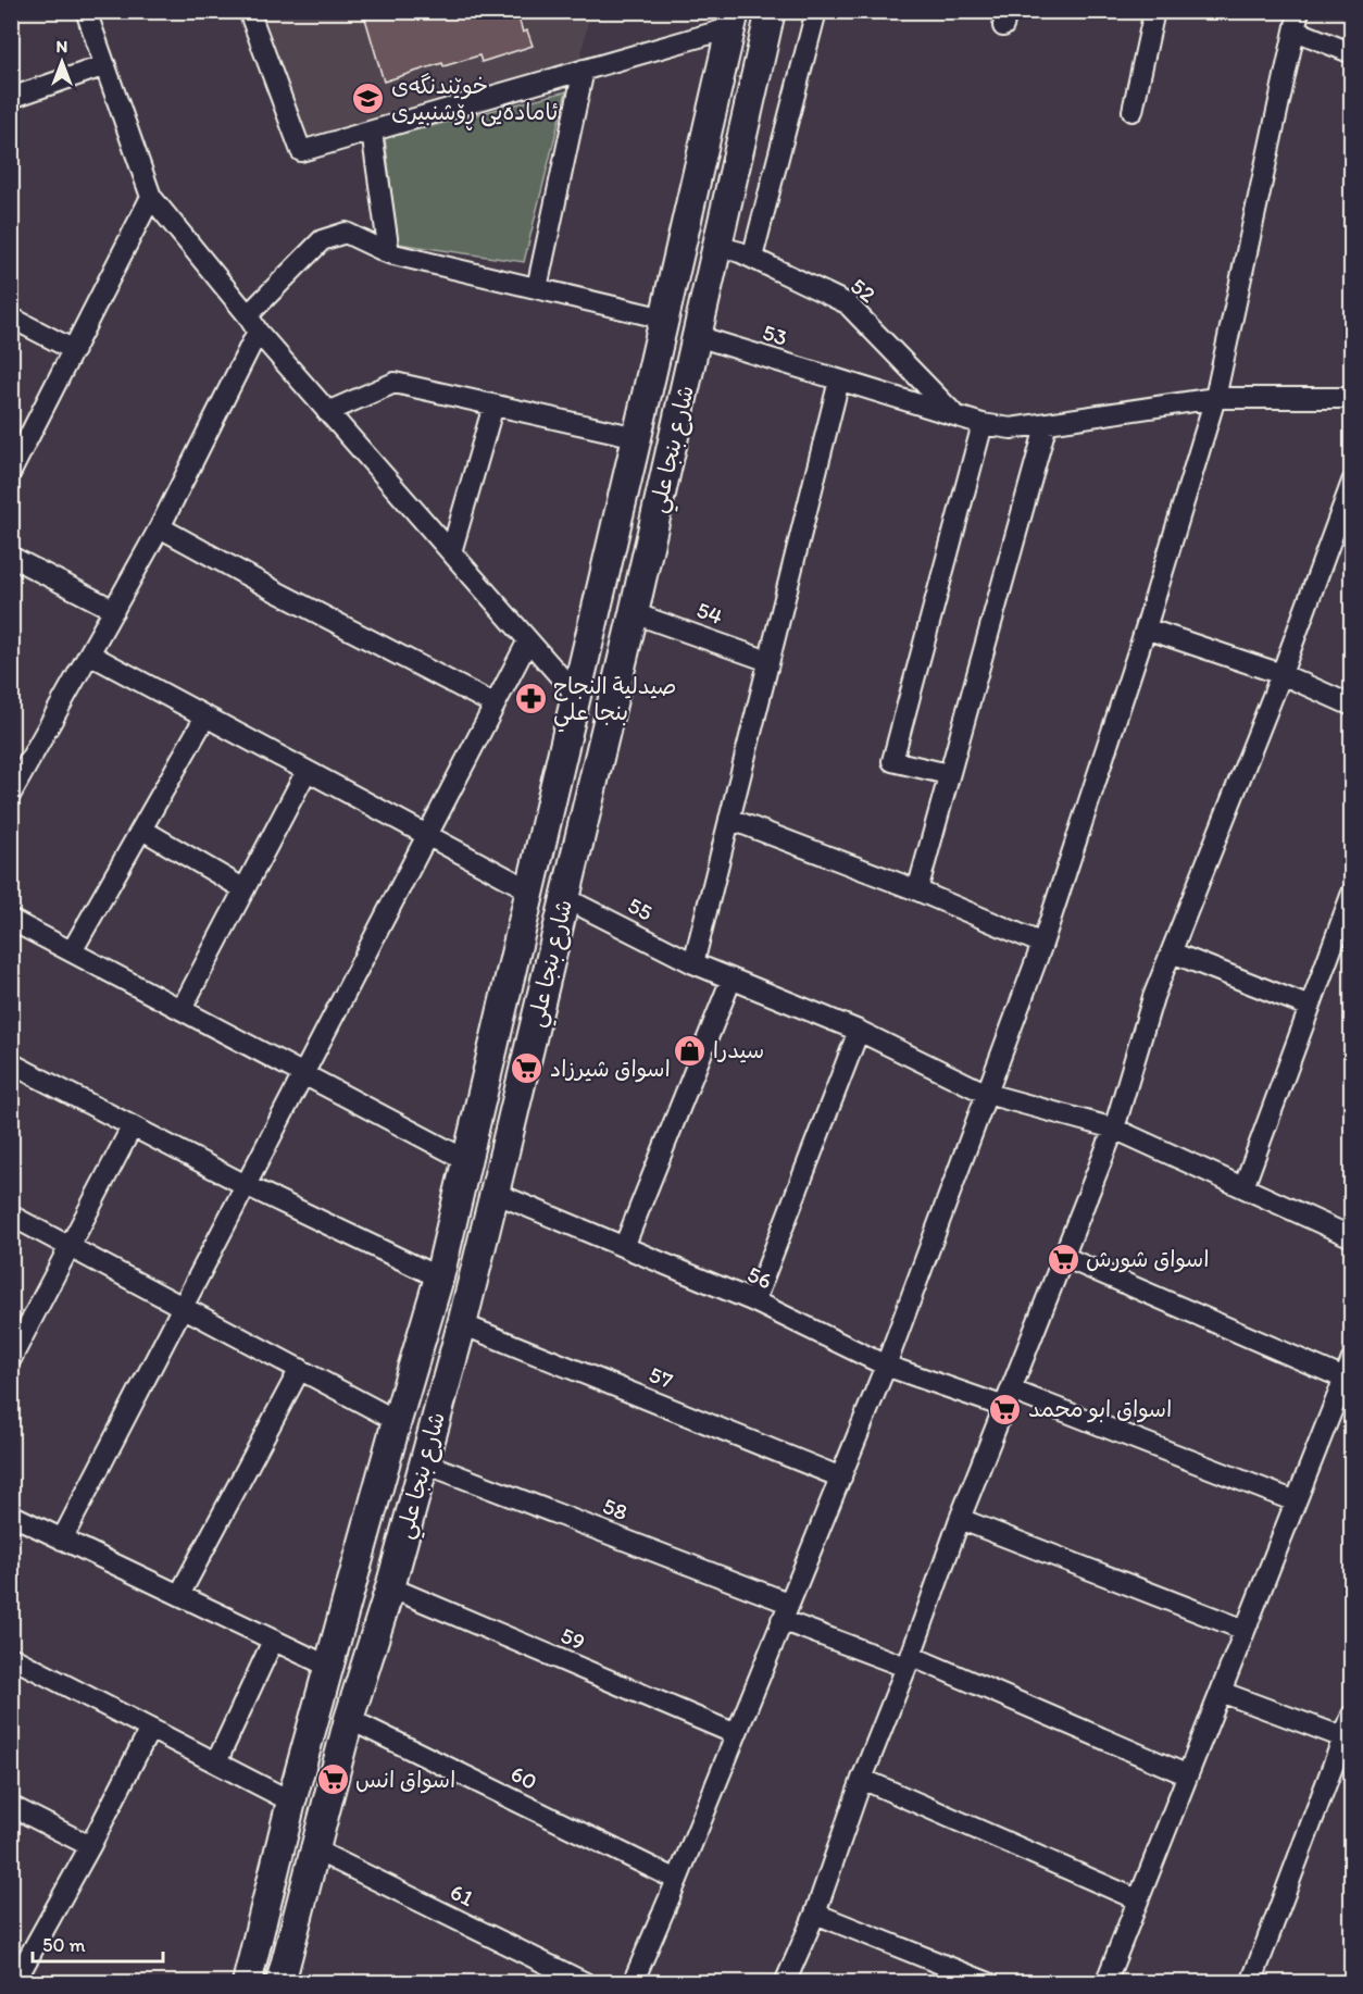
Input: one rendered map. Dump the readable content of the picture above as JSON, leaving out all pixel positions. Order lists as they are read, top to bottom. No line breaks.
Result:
{"streets":{"main road":["شارع بنجا علي"],"street":["52","53","54","55","56","57","58","59","60","61"]},"crossings":[["52","53"],["52","شارع بنجا علي"],["53","شارع بنجا علي"],["شارع بنجا علي","54"],["شارع بنجا علي","55"],["شارع بنجا علي","56"],["شارع بنجا علي","57"],["شارع بنجا علي","58"],["شارع بنجا علي","59"],["شارع بنجا علي","60"],["شارع بنجا علي","61"]],"places":{"school or university":["خوێندنگەی ئامادەیی ڕۆشنبیری"],"pharmacy":["صيدلية النجاح بنجا علي"],"shop":["سيدرا"],"supermarket":["اسواق شيرزاد","اسواق شورش","اسواق ابو محمد","اسواق انس"]},"scale_bar":"50 m","north":"top"}
